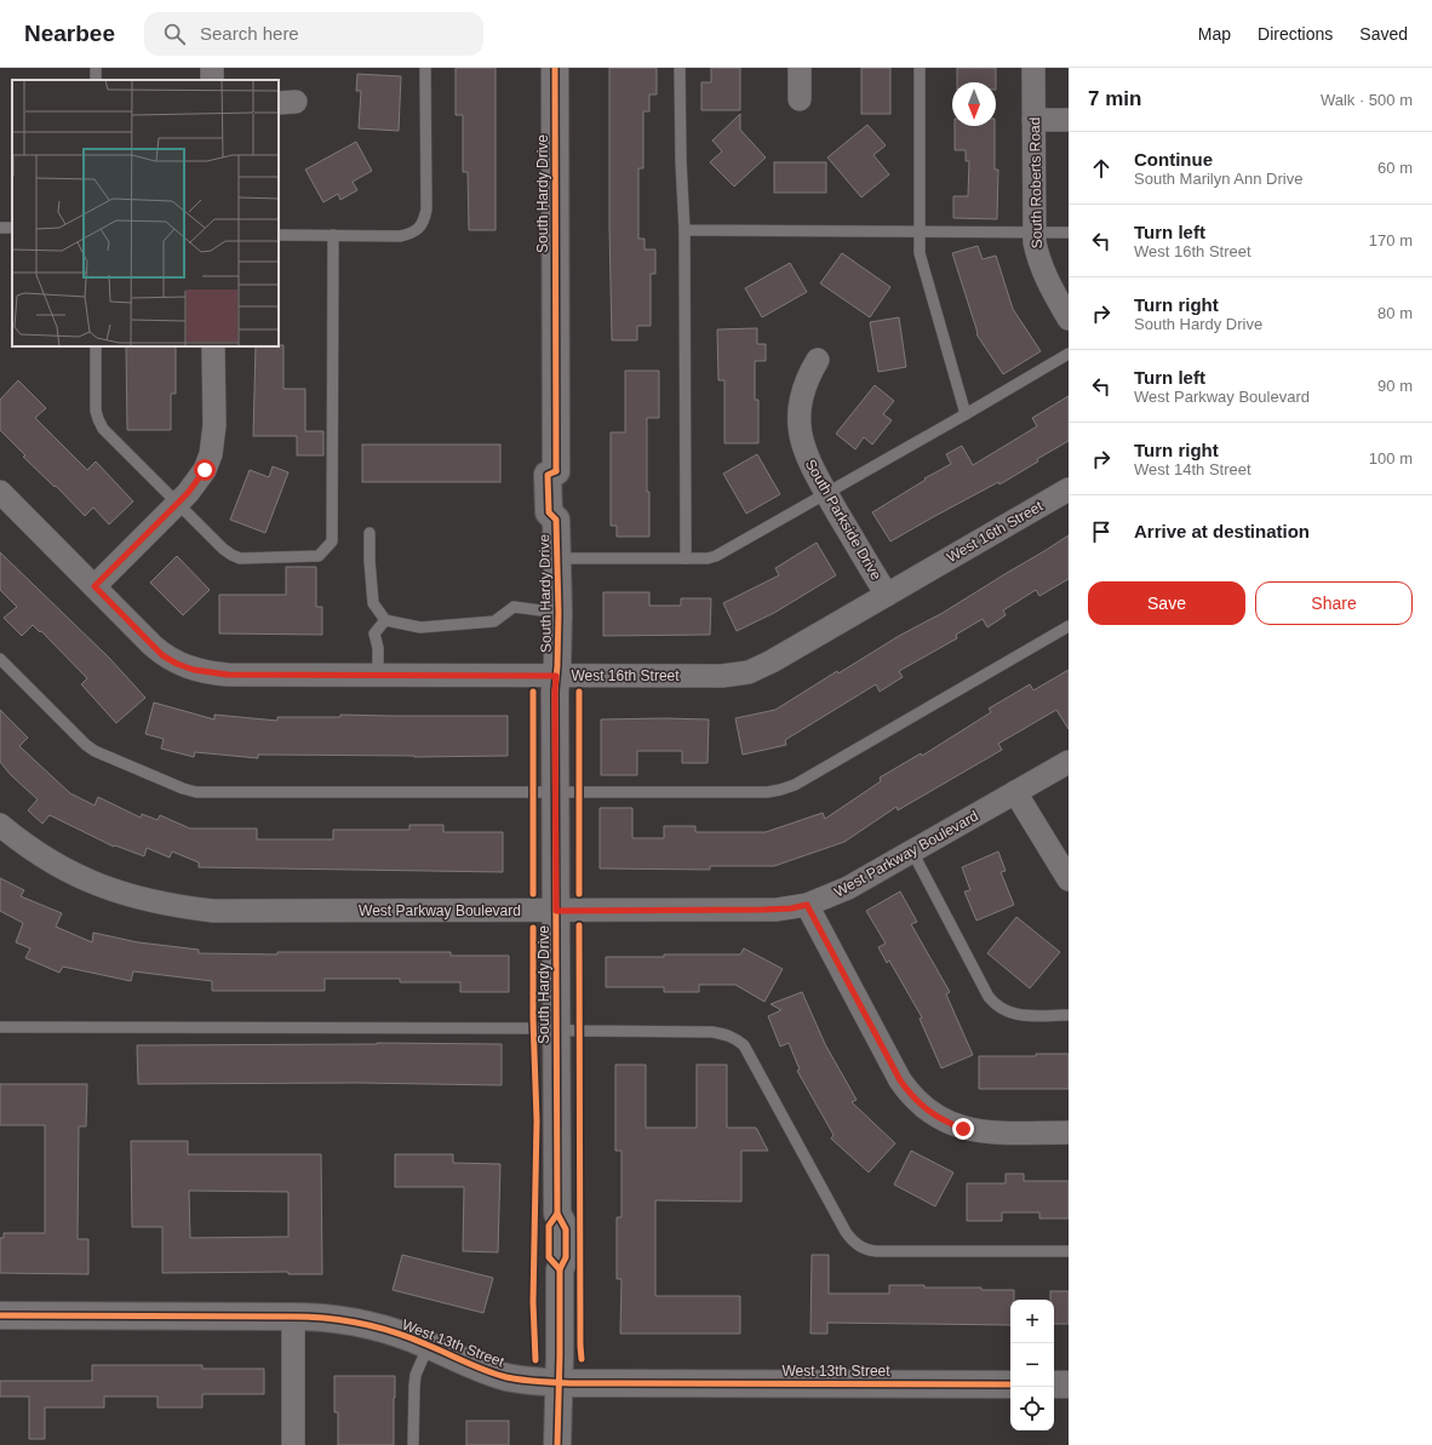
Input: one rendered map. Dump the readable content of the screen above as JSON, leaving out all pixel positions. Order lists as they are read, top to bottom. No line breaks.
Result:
{"streets":{"street":["South Roberts Road","South Hardy Drive","South Parkside Drive","West 16th Street","West Parkway Boulevard","West 13th Street"]},"crossings":[["South Hardy Drive","West 16th Street"],["South Hardy Drive","West Parkway Boulevard"],["South Hardy Drive","West 13th Street"],["South Parkside Drive","West 16th Street"]],"north":"bottom","page":{"header":"Nearbee","search":"Search here","nav":["Map","Directions","Saved"],"heading":["7 min","Walk · 500 m"],"list":[["Continue","South Marilyn Ann Drive","60 m"],["Turn left","West 16th Street","170 m"],["Turn right","South Hardy Drive","80 m"],["Turn left","West Parkway Boulevard","90 m"],["Turn right","West 14th Street","100 m"],"Arrive at destination"],"buttons":["Save","Share"],"map_buttons":["+","−"]}}
